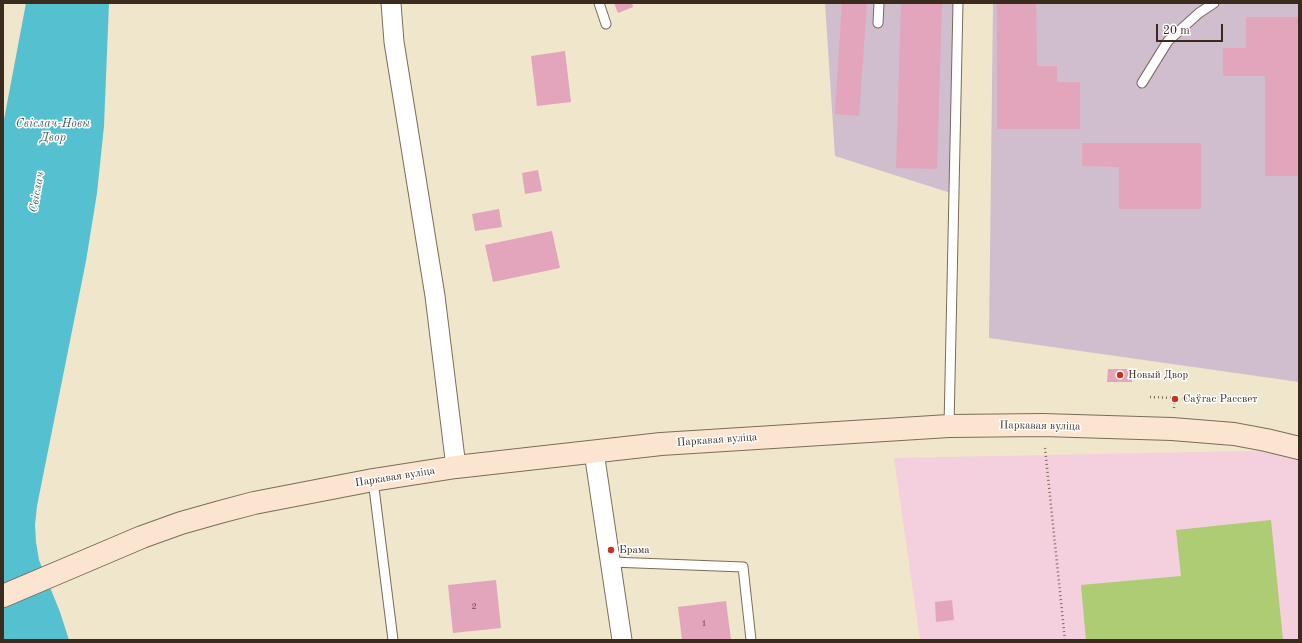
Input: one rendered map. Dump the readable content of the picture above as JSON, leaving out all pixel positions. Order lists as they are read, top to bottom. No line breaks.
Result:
{"streets":{"main road":["Паркавая вуліца"]},"water":["Свіслач-Новы Двор","Свіслач"],"places":["Новый Двор","Саўгас Рассвет","Брама"],"house_numbers":["2","1"],"scale_bar":"20 m"}
